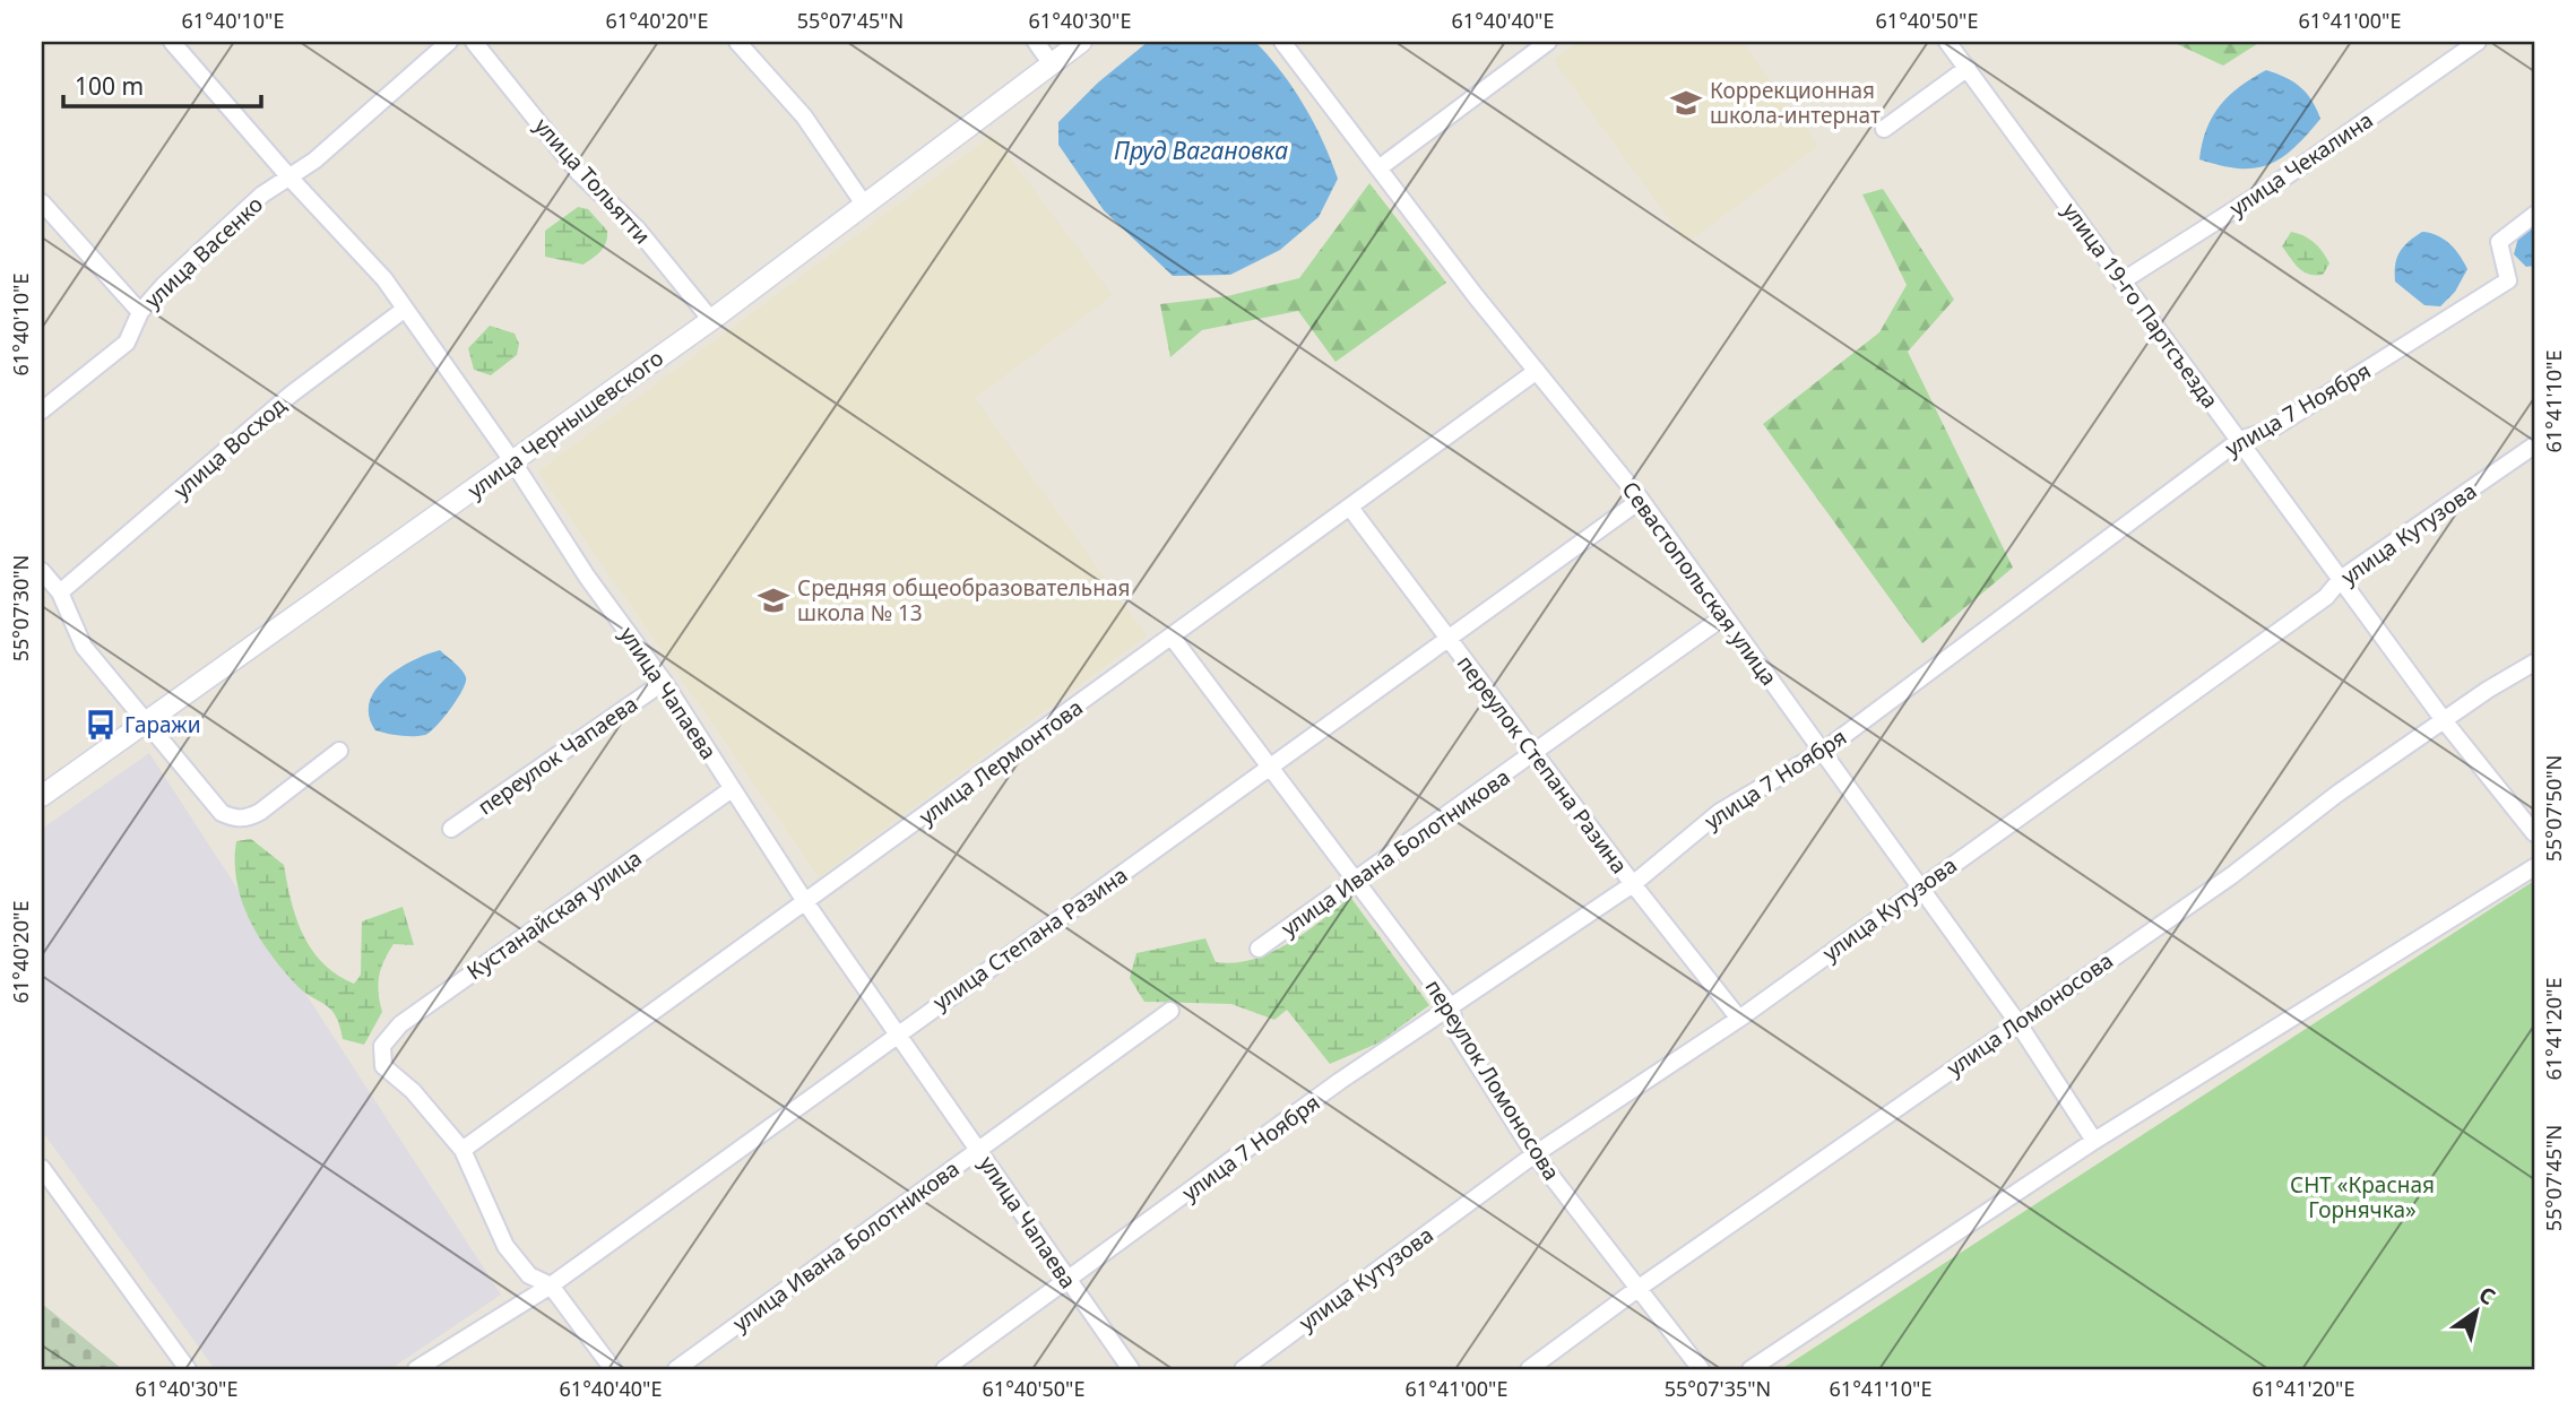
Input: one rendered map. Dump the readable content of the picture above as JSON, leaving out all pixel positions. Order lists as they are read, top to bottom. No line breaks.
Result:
{"streets":{"street":["улица Чекалина","улица Тольятти","улица Васенко","улица 19-го Партсъезда","улица 7 Ноября","улица Чернышевского","улица Восход","улица Кутузова","Севастопольская улица","улица Чапаева","переулок Чапаева","улица Лермонтова","переулок Степана Разина","улица Ивана Болотникова","Кустанайская улица","улица Степана Разина","улица Ломоносова","переулок Ломоносова"]},"crossings":[["улица Чекалина","улица 19-го Партсъезда"],["улица Тольятти","улица Чернышевского"],["улица Васенко","улица Чапаева"],["улица 19-го Партсъезда","улица 7 Ноября"],["улица 19-го Партсъезда","улица Кутузова"],["улица 19-го Партсъезда","улица Ломоносова"],["улица 7 Ноября","Севастопольская улица"],["улица 7 Ноября","улица Чапаева"],["улица 7 Ноября","переулок Степана Разина"],["улица 7 Ноября","переулок Ломоносова"],["улица Чернышевского","улица Чапаева"],["улица Восход","улица Чапаева"],["улица Кутузова","Севастопольская улица"],["улица Кутузова","переулок Степана Разина"],["улица Кутузова","переулок Ломоносова"],["Севастопольская улица","улица Лермонтова"],["Севастопольская улица","улица Ивана Болотникова"],["Севастопольская улица","улица Степана Разина"],["Севастопольская улица","улица Ломоносова"],["улица Чапаева","переулок Чапаева"],["улица Чапаева","улица Лермонтова"],["улица Чапаева","улица Ивана Болотникова"],["улица Чапаева","Кустанайская улица"],["улица Чапаева","улица Степана Разина"],["улица Лермонтова","переулок Степана Разина"],["улица Лермонтова","Кустанайская улица"],["улица Лермонтова","переулок Ломоносова"],["переулок Степана Разина","улица Ивана Болотникова"],["переулок Степана Разина","улица Степана Разина"],["улица Ивана Болотникова","переулок Ломоносова"],["улица Степана Разина","переулок Ломоносова"],["улица Ломоносова","переулок Ломоносова"]],"water":["Пруд Вагановка"],"parks":["СНТ «Красная Горнячка»"],"places":{"school or university":["Коррекционная школа-интернат","Средняя общеобразовательная школа № 13"],"bus stop":["Гаражи"]},"scale_bar":"100 m","north":"top right","coordinates":["61°40'10\"E","61°40'20\"E","55°07'45\"N","61°40'30\"E","61°40'40\"E","61°40'50\"E","61°41'00\"E","61°41'10\"E","55°07'30\"N","55°07'50\"N","61°41'20\"E","55°07'35\"N"]}
